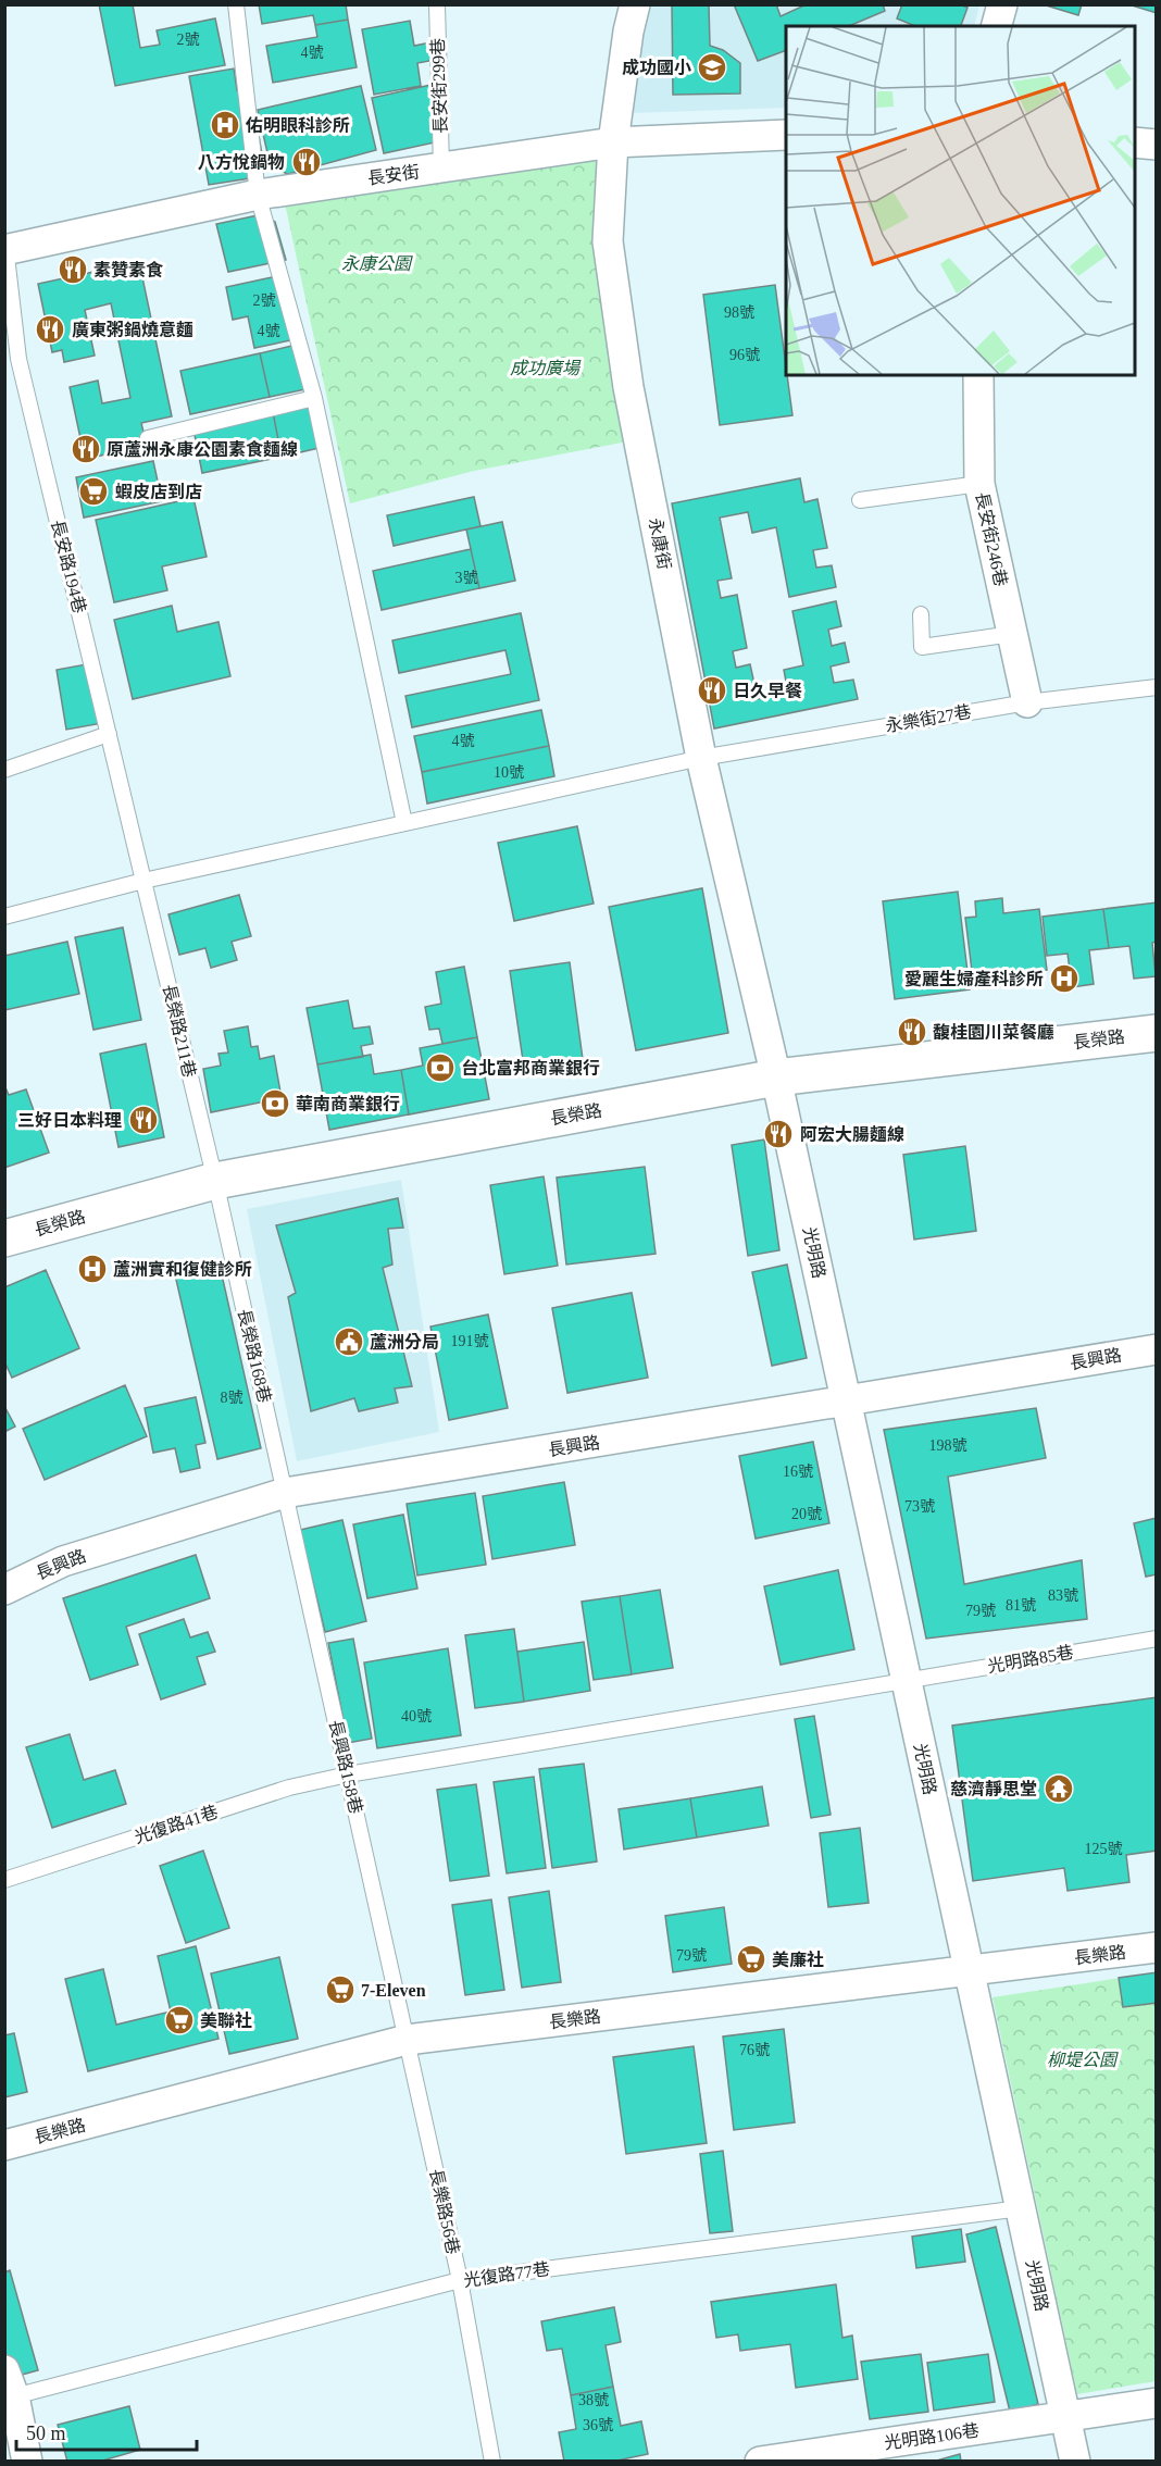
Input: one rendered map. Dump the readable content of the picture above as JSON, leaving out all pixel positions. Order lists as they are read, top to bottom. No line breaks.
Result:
{"streets":{"street":["長安街","長安街246巷","永康街","長榮路","光明路","長興路","長樂路","光明路106巷"],"lane":["長安街299巷","長安路194巷","永樂街27巷","長榮路211巷","長榮路168巷","光明路85巷","長興路158巷","光復路41巷","長樂路56巷","光復路77巷"]},"crossings":[["長安街299巷","長安街"],["長安街","永康街"],["長安街","長安路194巷"],["長安街246巷","永樂街27巷"],["永康街","永樂街27巷"],["永康街","長榮路"],["永康街","光明路"],["長安路194巷","永樂街27巷"],["長安路194巷","長榮路211巷"],["永樂街27巷","長榮路211巷"],["長榮路211巷","長榮路"],["長榮路211巷","長榮路168巷"],["長榮路","光明路"],["長榮路","長榮路168巷"],["光明路","長興路"],["光明路","光明路85巷"],["光明路","長樂路"],["光明路","光復路77巷"],["光明路","光明路106巷"],["長榮路168巷","長興路"],["長榮路168巷","長興路158巷"],["長興路","長興路158巷"],["光明路85巷","長興路158巷"],["光明路85巷","光復路41巷"],["長興路158巷","光復路41巷"],["長興路158巷","長樂路"],["長興路158巷","長樂路56巷"],["長樂路","長樂路56巷"],["長樂路56巷","光復路77巷"]],"parks":["永康公園","成功廣場","柳堤公園"],"places":{"school or university":["成功國小"],"hospital":["佑明眼科診所","愛麗生婦產科診所","蘆洲實和復健診所"],"restaurant":["八方悅鍋物","素贊素食","廣東粥鍋燒意麵","原蘆洲永康公園素食麵線","日久早餐","馥桂園川菜餐廳","三好日本料理","阿宏大腸麵線"],"supermarket":["蝦皮店到店","美廉社","7-Eleven","美聯社"],"bank":["台北富邦商業銀行","華南商業銀行"],"public building":["蘆洲分局"],"temple":["慈濟靜思堂"]},"house_numbers":["2號","4號","2號","98號","4號","96號","3號","4號","10號","191號","8號","198號","16號","73號","20號","83號","81號","79號","40號","125號","79號","76號","38號","36號"],"scale_bar":"50 m"}
